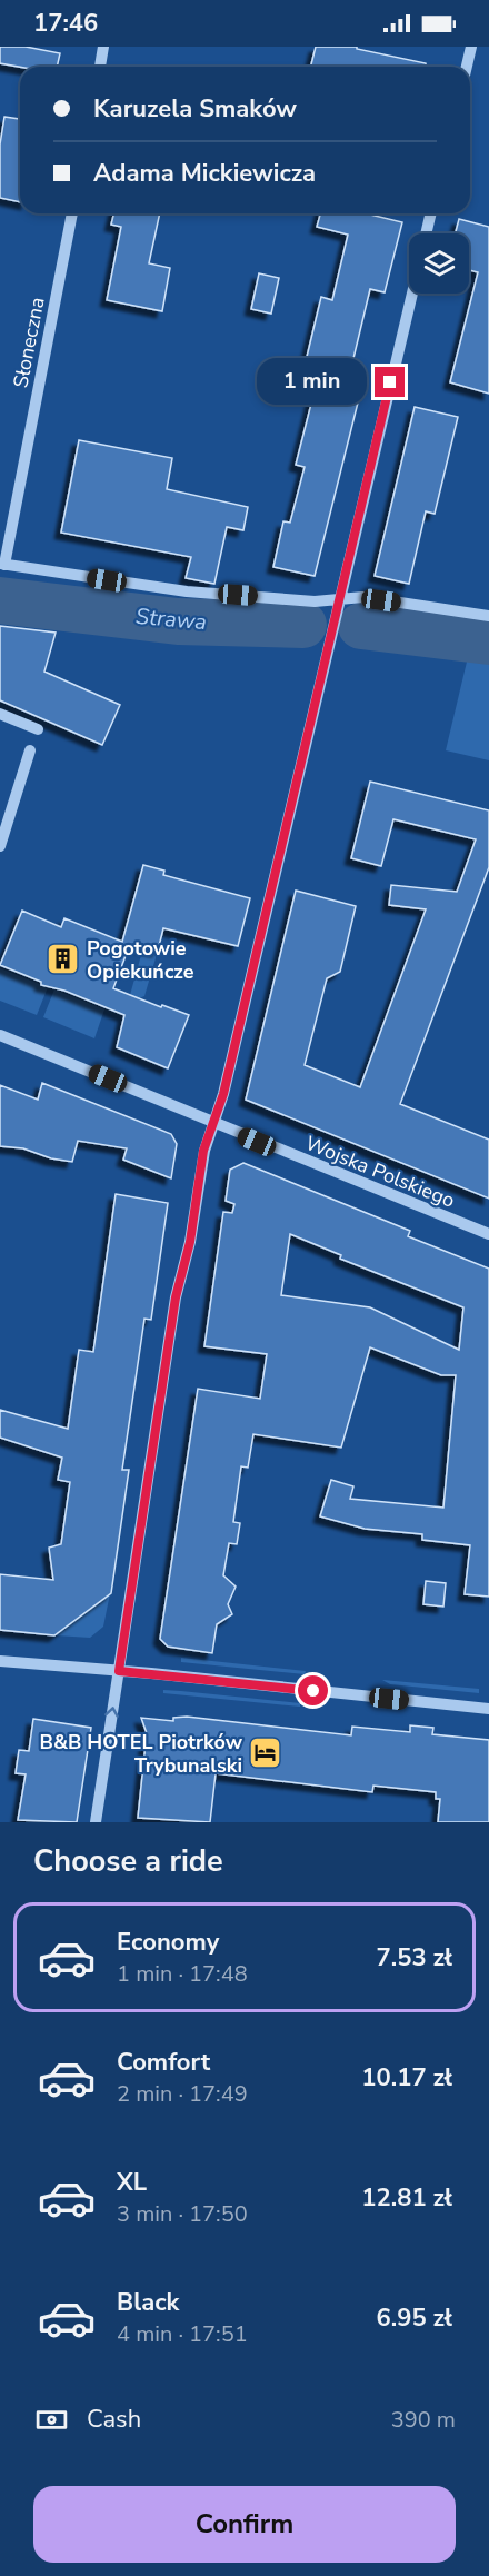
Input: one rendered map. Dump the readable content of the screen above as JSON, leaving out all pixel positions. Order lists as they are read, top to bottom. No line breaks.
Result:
{"streets":{"street":["Słoneczna","Wojska Polskiego"]},"water":["Strawa"],"places":{"building":["Pogotowie Opiekuńcze"],"hotel":["B&B HOTEL Piotrków Trybunalski"]},"page":{"status":"17:46","banner":["Karuzela Smaków","Adama Mickiewicza"],"bubble":"1 min","heading":"Choose a ride","list":[{"name":"Economy","note":"1 min · 17:48","value":"7.53 zł"},{"name":"Comfort","note":"2 min · 17:49","value":"10.17 zł"},{"name":"XL","note":"3 min · 17:50","value":"12.81 zł"},{"name":"Black","note":"4 min · 17:51","value":"6.95 zł"}],"pay":["Cash","390 m"],"buttons":"Confirm"}}
